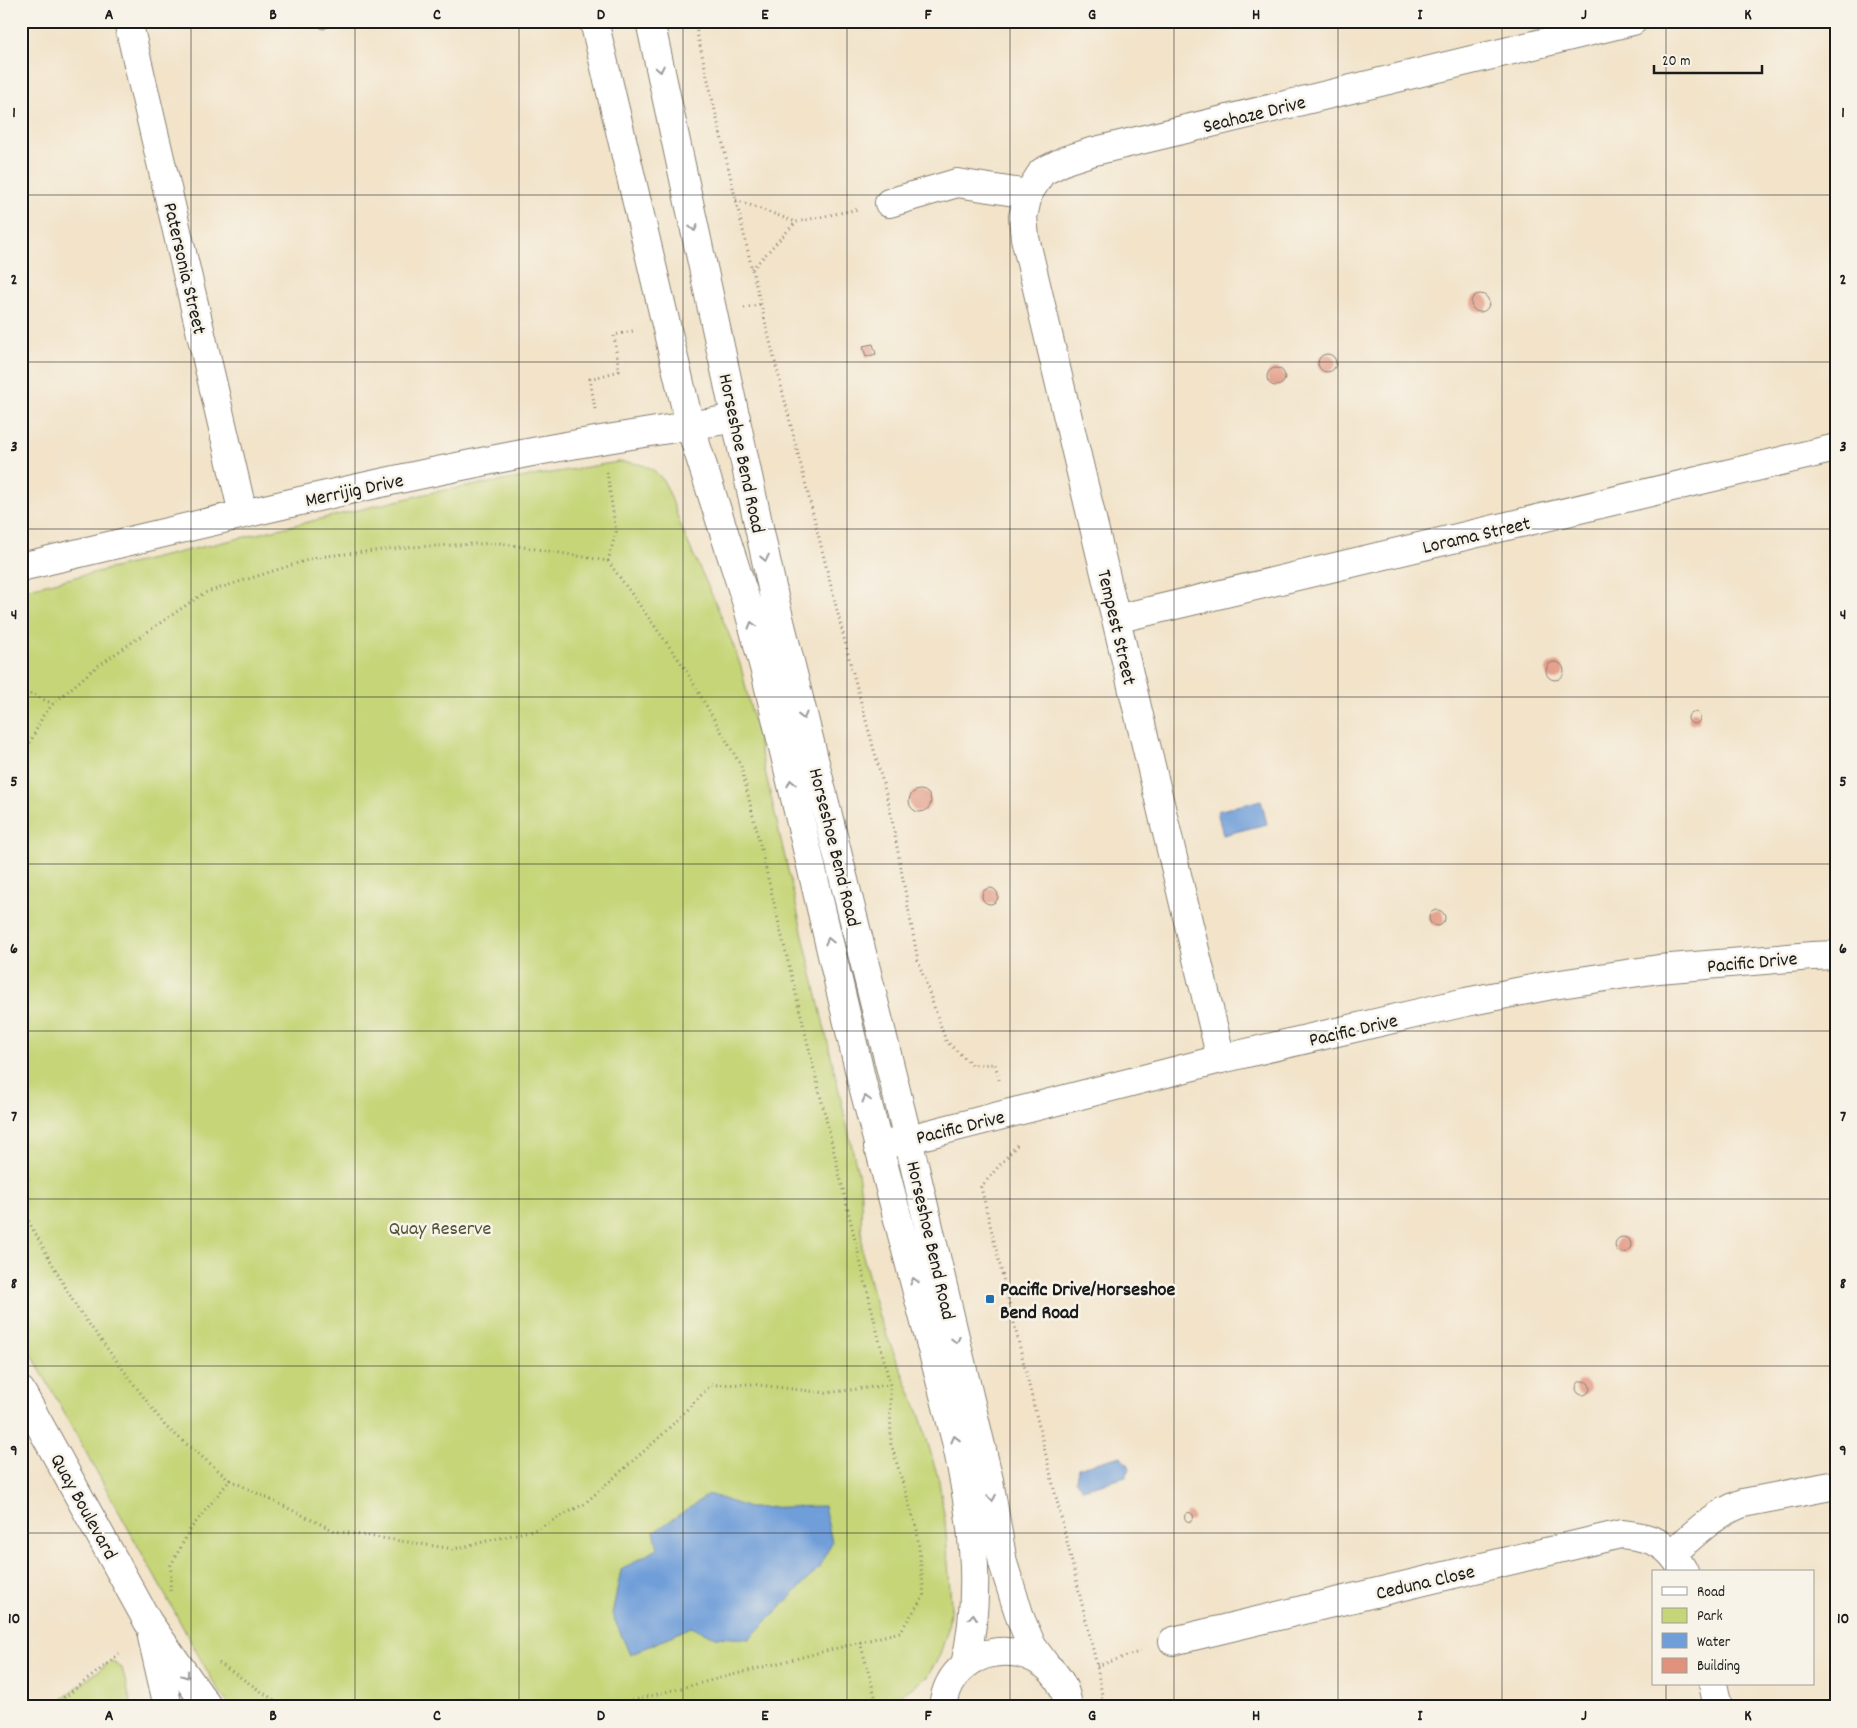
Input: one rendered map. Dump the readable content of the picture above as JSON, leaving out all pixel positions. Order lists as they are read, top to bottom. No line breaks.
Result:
{"streets":{"street":["Seahaze Drive","Patersonia Street","Horseshoe Bend Road","Merrijig Drive","Lorama Street","Tempest Street","Pacific Drive","Quay Boulevard","Ceduna Close"]},"crossings":[["Seahaze Drive","Tempest Street"],["Patersonia Street","Merrijig Drive"],["Horseshoe Bend Road","Merrijig Drive"],["Horseshoe Bend Road","Pacific Drive"],["Lorama Street","Tempest Street"],["Tempest Street","Pacific Drive"]],"parks":["Quay Reserve"],"places":{"transit":["Pacific Drive/Horseshoe Bend Road"]},"legend":["Road","Park","Water","Building"],"scale_bar":"20 m","grid":{"columns":["A","B","C","D","E","F","G","H","I","J","K"],"rows":["1","2","3","4","5","6","7","8","9","10"]}}
